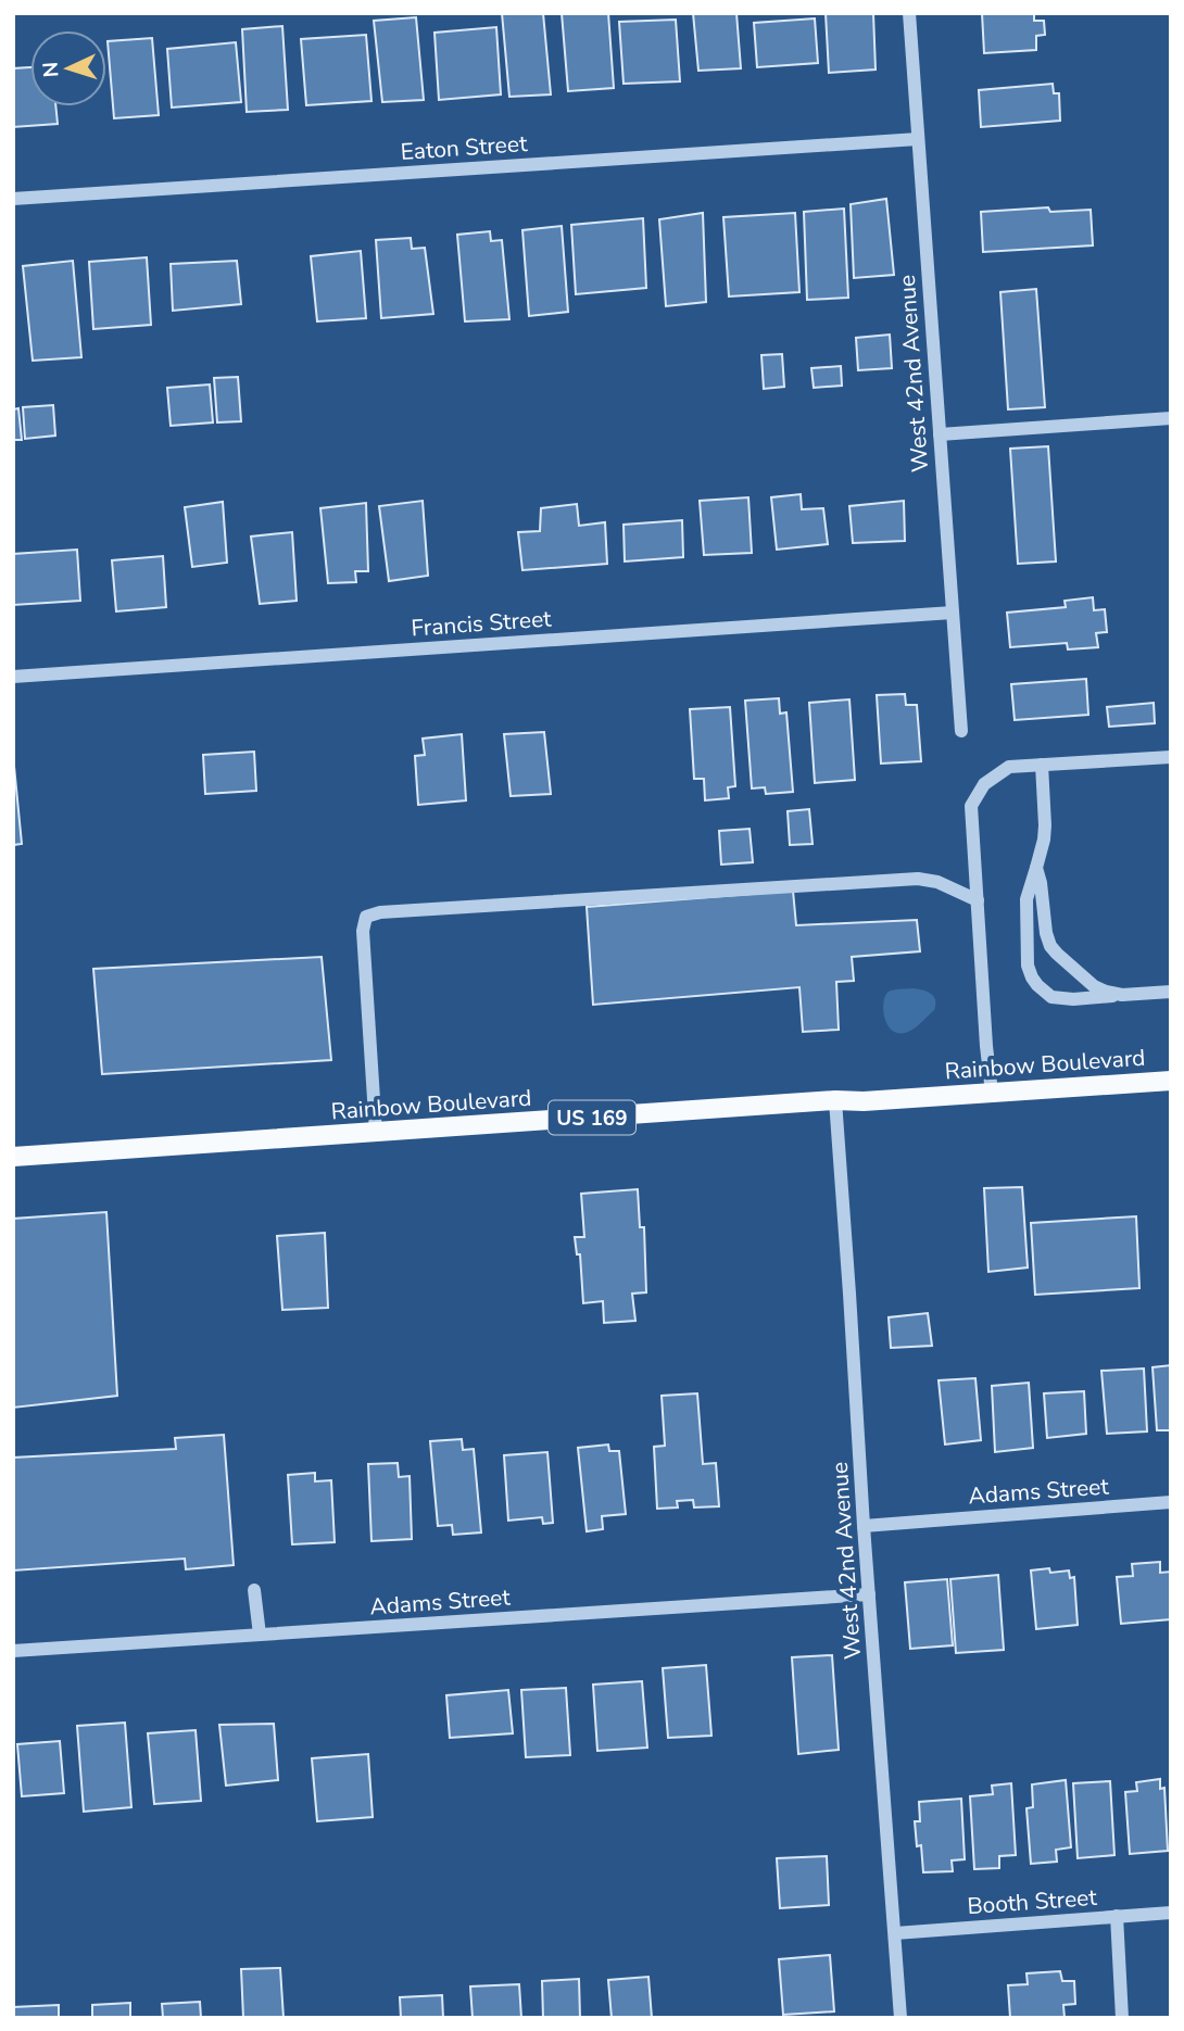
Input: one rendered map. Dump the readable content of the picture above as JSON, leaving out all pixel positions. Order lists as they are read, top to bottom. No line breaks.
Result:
{"streets":{"main road":["Rainbow Boulevard","US 169"],"street":["Eaton Street","West 42nd Avenue","Francis Street","Adams Street","Booth Street"]},"crossings":[["Eaton Street","West 42nd Avenue"],["West 42nd Avenue","Francis Street"],["West 42nd Avenue","Rainbow Boulevard"],["West 42nd Avenue","Adams Street"],["West 42nd Avenue","Booth Street"]],"north":"left"}
